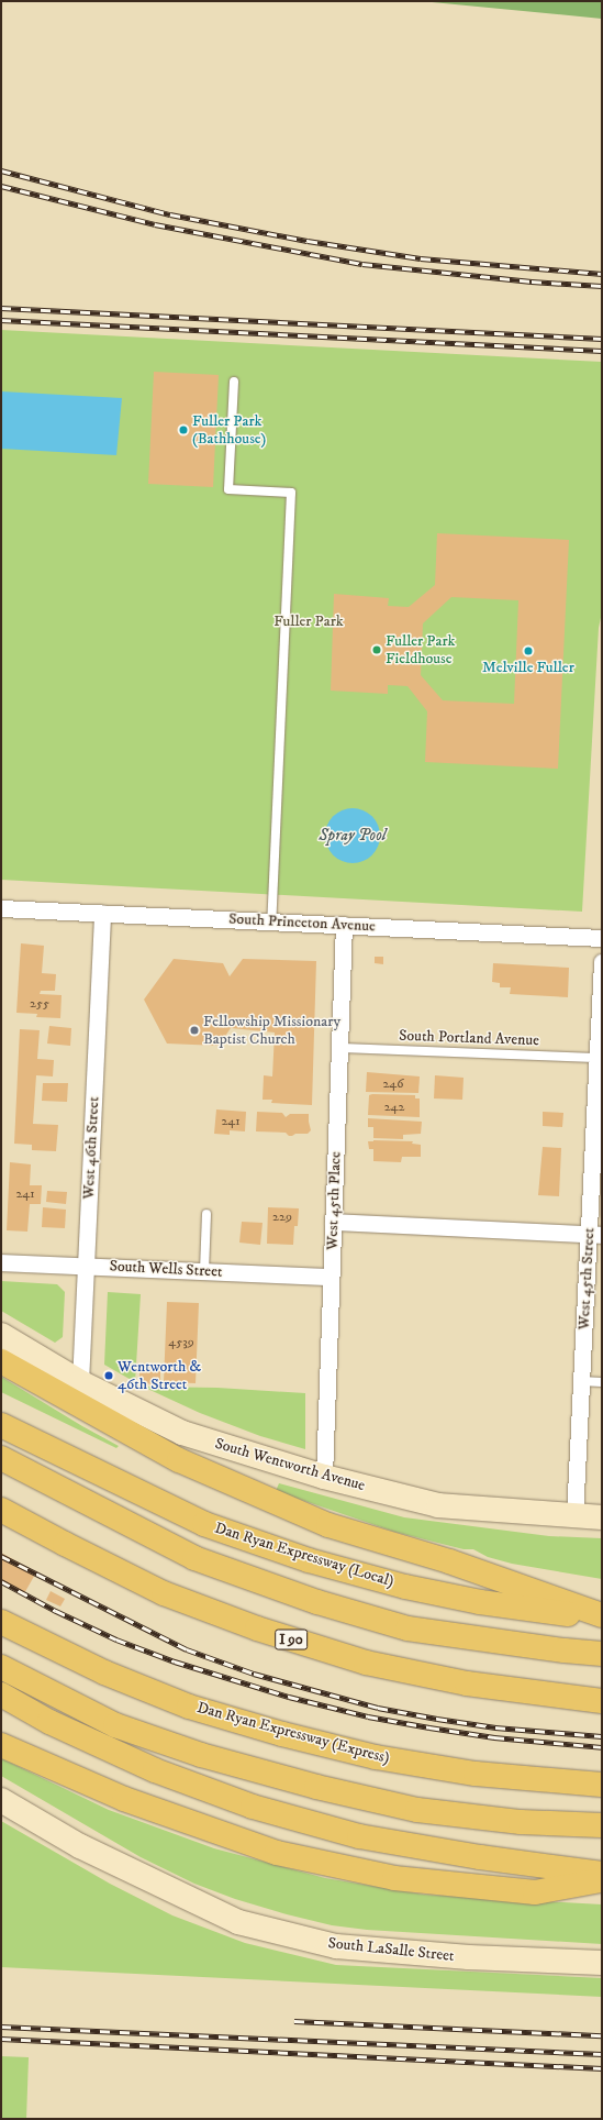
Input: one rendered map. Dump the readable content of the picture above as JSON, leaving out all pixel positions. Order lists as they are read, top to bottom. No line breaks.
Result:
{"streets":{"highway":["Dan Ryan Expressway (Local)","I 90","Dan Ryan Expressway (Express)"],"main road":["South Wentworth Avenue","South LaSalle Street"],"street":["South Princeton Avenue","West 46th Street","West 45th Place","South Wells Street","West 45th Street"],"lane":["South Portland Avenue"]},"crossings":[["South Princeton Avenue","West 46th Street"],["South Princeton Avenue","West 45th Place"],["South Portland Avenue","West 45th Place"],["South Portland Avenue","West 45th Street"],["West 46th Street","South Wells Street"],["West 46th Street","South Wentworth Avenue"],["West 45th Place","South Wells Street"],["West 45th Place","South Wentworth Avenue"],["West 45th Street","South Wentworth Avenue"]],"water":["Spray Pool"],"parks":["Fuller Park"],"places":["Fuller Park (Bathhouse)","Fuller Park Fieldhouse","Melville Fuller","Fellowship Missionary Baptist Church","Wentworth & 46th Street"],"house_numbers":["255","246","242","241","241","229","4539"]}
